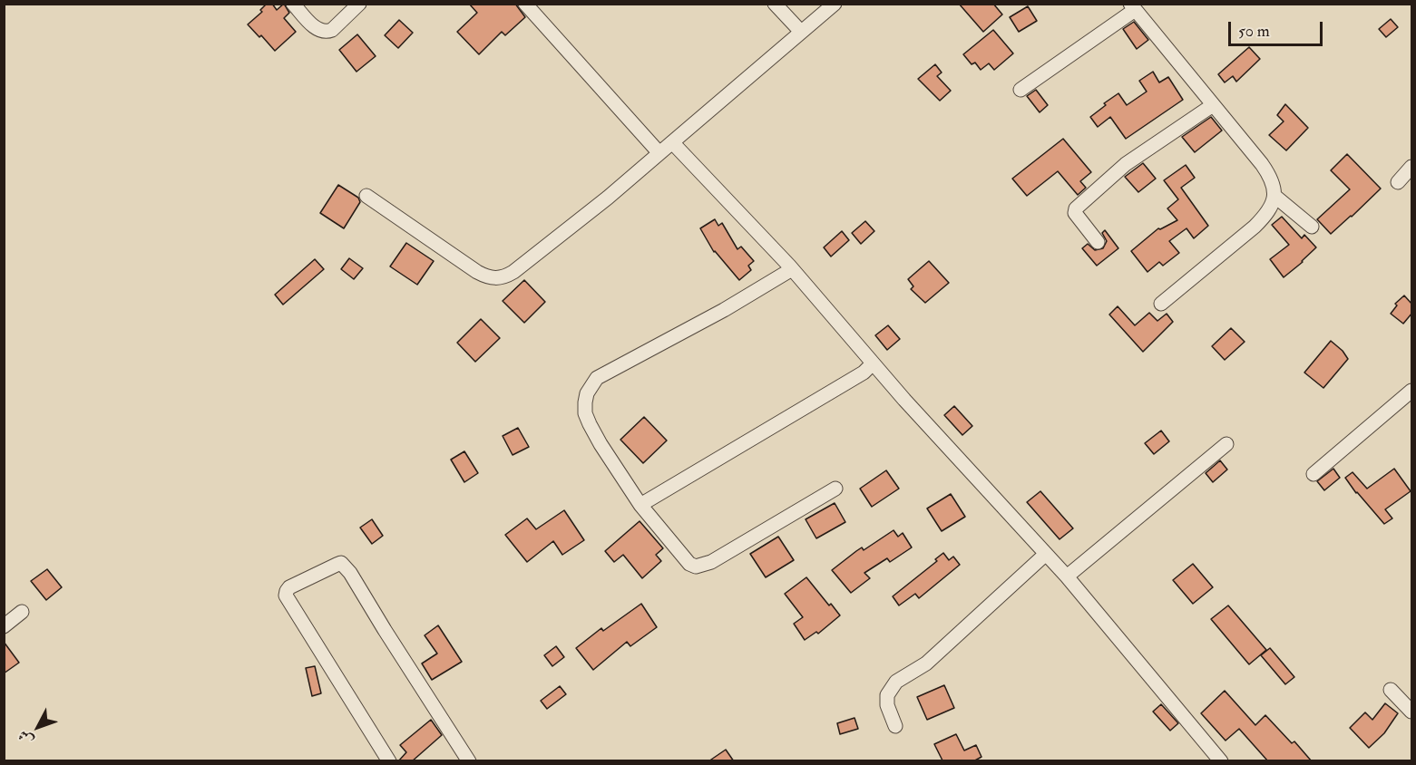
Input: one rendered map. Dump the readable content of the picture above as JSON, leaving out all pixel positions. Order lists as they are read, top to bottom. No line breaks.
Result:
{"scale_bar":"50 m","north":"bottom left"}
